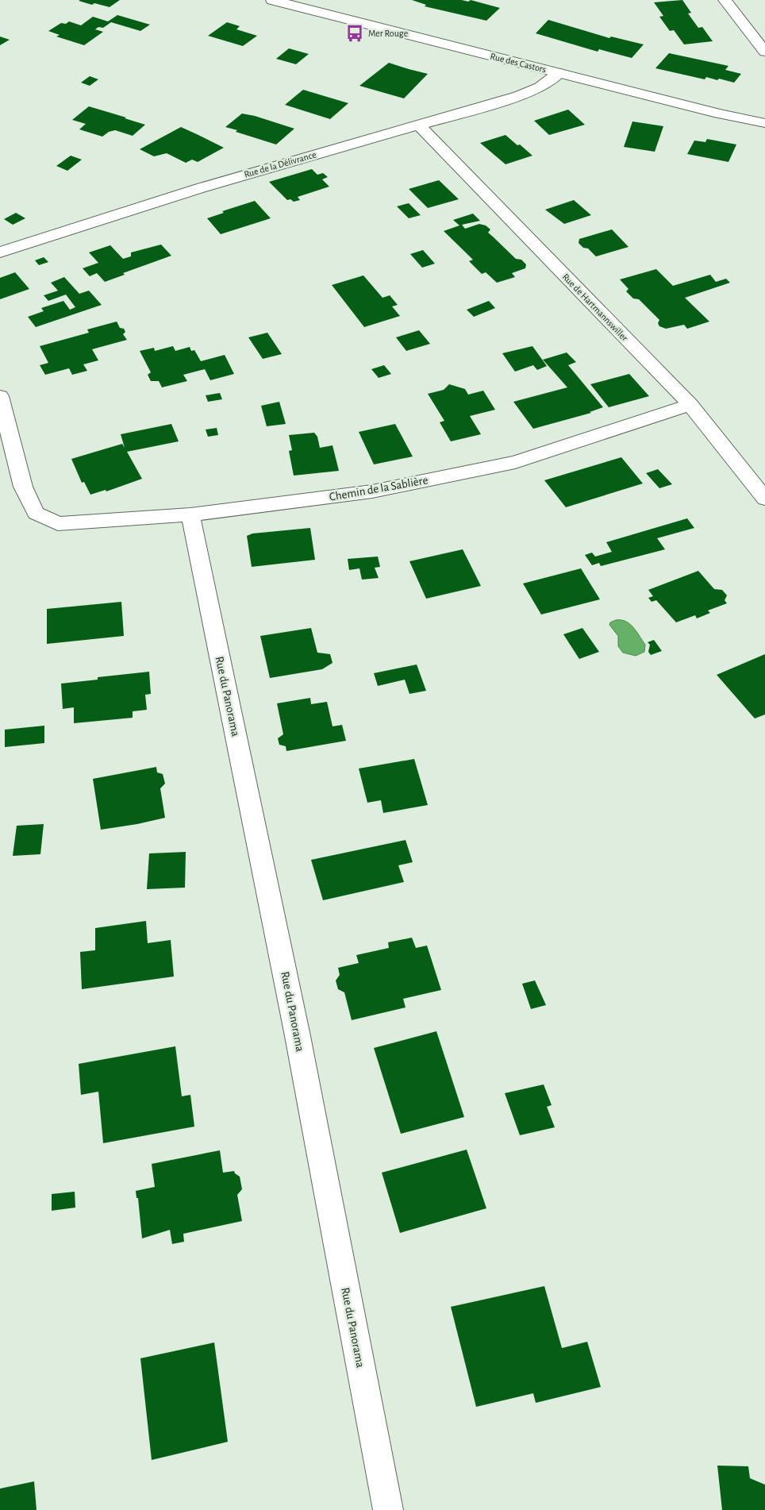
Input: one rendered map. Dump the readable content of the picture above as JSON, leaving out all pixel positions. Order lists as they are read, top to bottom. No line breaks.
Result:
{"streets":{"street":["Rue des Castors","Rue de la Délivrance","Rue de Hartmannswiller","Chemin de la Sablière","Rue du Panorama"]},"crossings":[["Rue des Castors","Rue de la Délivrance"],["Rue de la Délivrance","Rue de Hartmannswiller"],["Rue de Hartmannswiller","Chemin de la Sablière"],["Chemin de la Sablière","Rue du Panorama"]],"places":{"bus stop":["Mer Rouge"]}}
